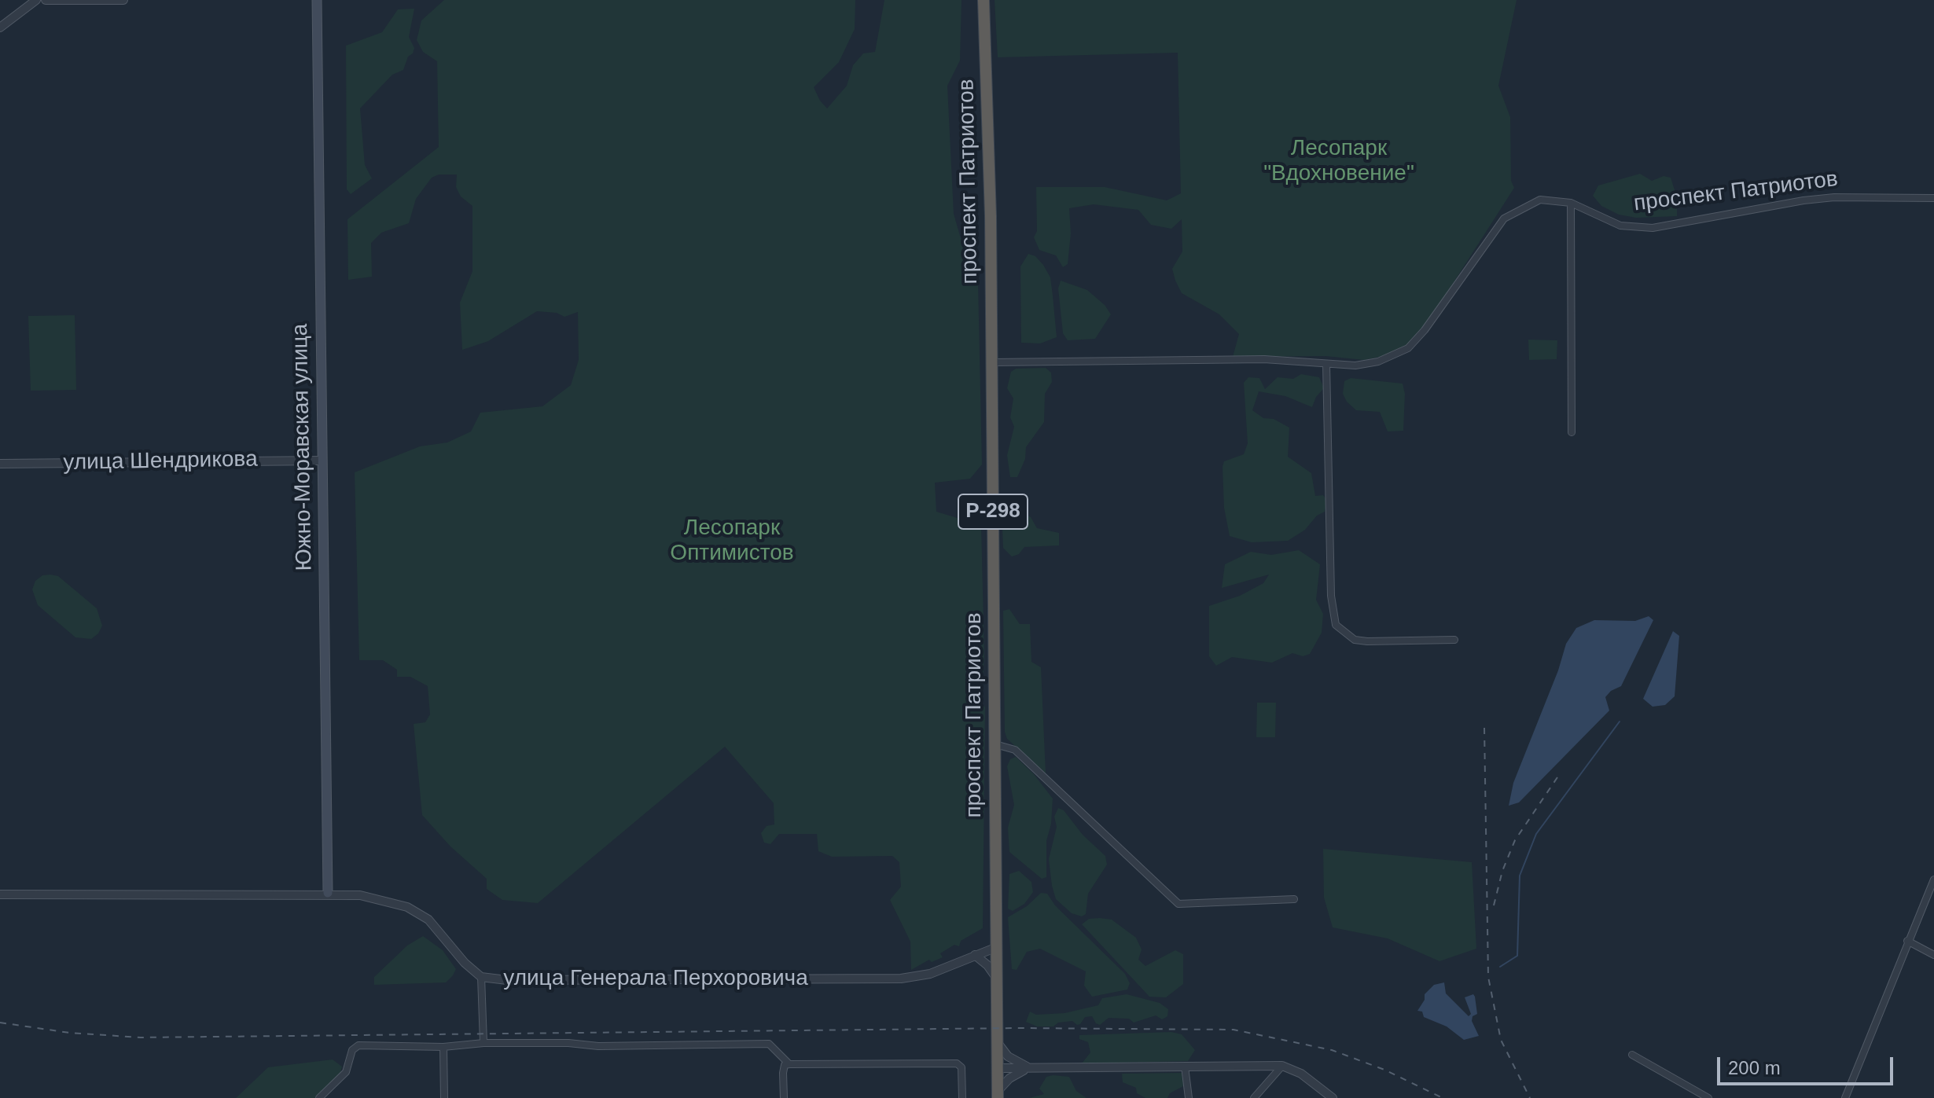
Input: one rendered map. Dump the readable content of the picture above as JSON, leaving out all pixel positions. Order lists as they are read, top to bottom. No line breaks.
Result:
{"streets":{"highway":["проспект Патриотов","Р-298"],"main road":["Южно-Моравская улица"],"street":["улица Шендрикова","улица Генерала Перхоровича"]},"crossings":[["проспект Патриотов","Р-298"],["проспект Патриотов","улица Генерала Перхоровича"],["Южно-Моравская улица","улица Шендрикова"],["Южно-Моравская улица","улица Генерала Перхоровича"]],"parks":["Лесопарк \"Вдохновение\"","Лесопарк Оптимистов"],"scale_bar":"200 m"}
